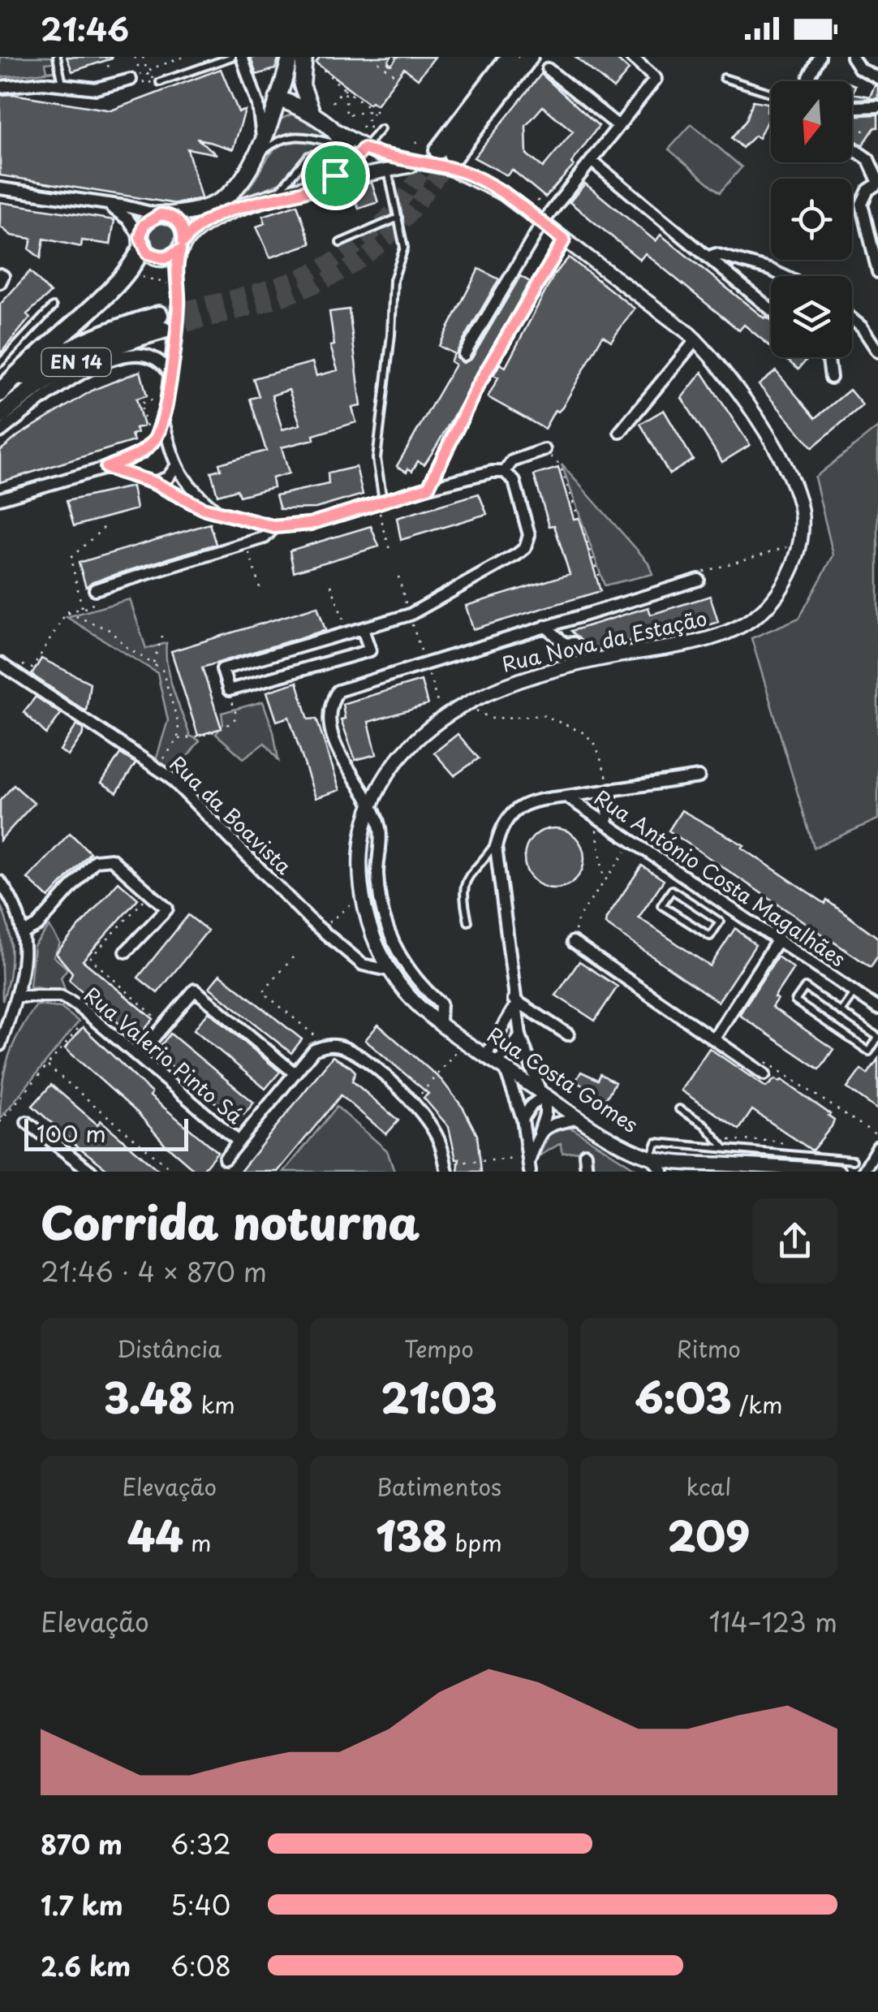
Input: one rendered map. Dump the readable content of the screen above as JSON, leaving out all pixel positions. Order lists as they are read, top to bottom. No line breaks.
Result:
{"streets":{"highway":["EN 14"],"street":["Rua Nova da Estação","Rua da Boavista","Rua António Costa Magalhães","Rua Valerio Pinto Sá","Rua Costa Gomes"]},"crossings":[["Rua Nova da Estação","Rua da Boavista"],["Rua Nova da Estação","Rua Costa Gomes"],["Rua da Boavista","Rua Costa Gomes"]],"scale_bar":"100 m","north":"bottom","page":{"status":"21:46","scale":"100 m","heading":["Corrida noturna","21:46 · 4 × 870 m"],"stats":[["Distância","3.48 km"],["Tempo","21:03"],["Ritmo","6:03 /km"],["Elevação","44 m"],["Batimentos","138 bpm"],["kcal","209"]],"chart":["Elevação","114–123 m"],"list":[{"name":"870 m","note":"6:32"},{"name":"1.7 km","note":"5:40"},{"name":"2.6 km","note":"6:08"}]}}
